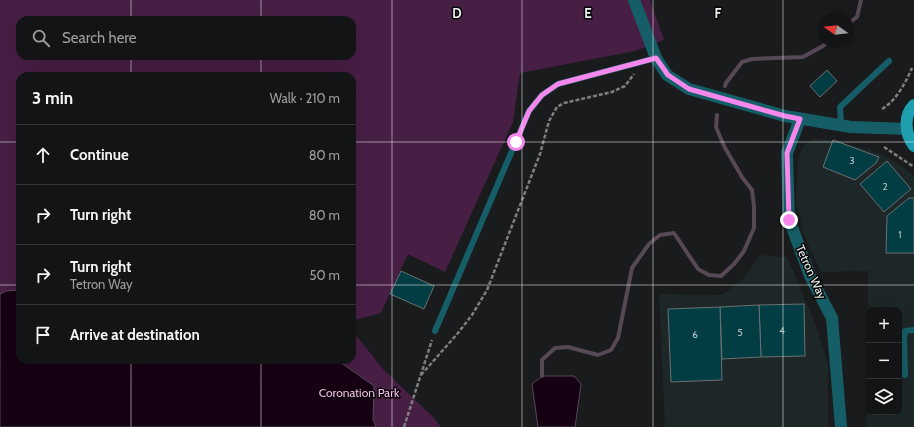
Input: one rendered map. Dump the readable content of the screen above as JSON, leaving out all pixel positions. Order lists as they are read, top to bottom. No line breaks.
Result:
{"streets":{"street":["Tetron Way"]},"parks":["Coronation Park"],"house_numbers":["3","2","1","4","5","6"],"north":"left","page":{"search":"Search here","heading":["3 min","Walk · 210 m"],"list":[["Continue","80 m"],["Turn right","80 m"],["Turn right","Tetron Way","50 m"],"Arrive at destination"],"map_buttons":["+","−"]},"grid":{"columns":["D","E","F"]}}
